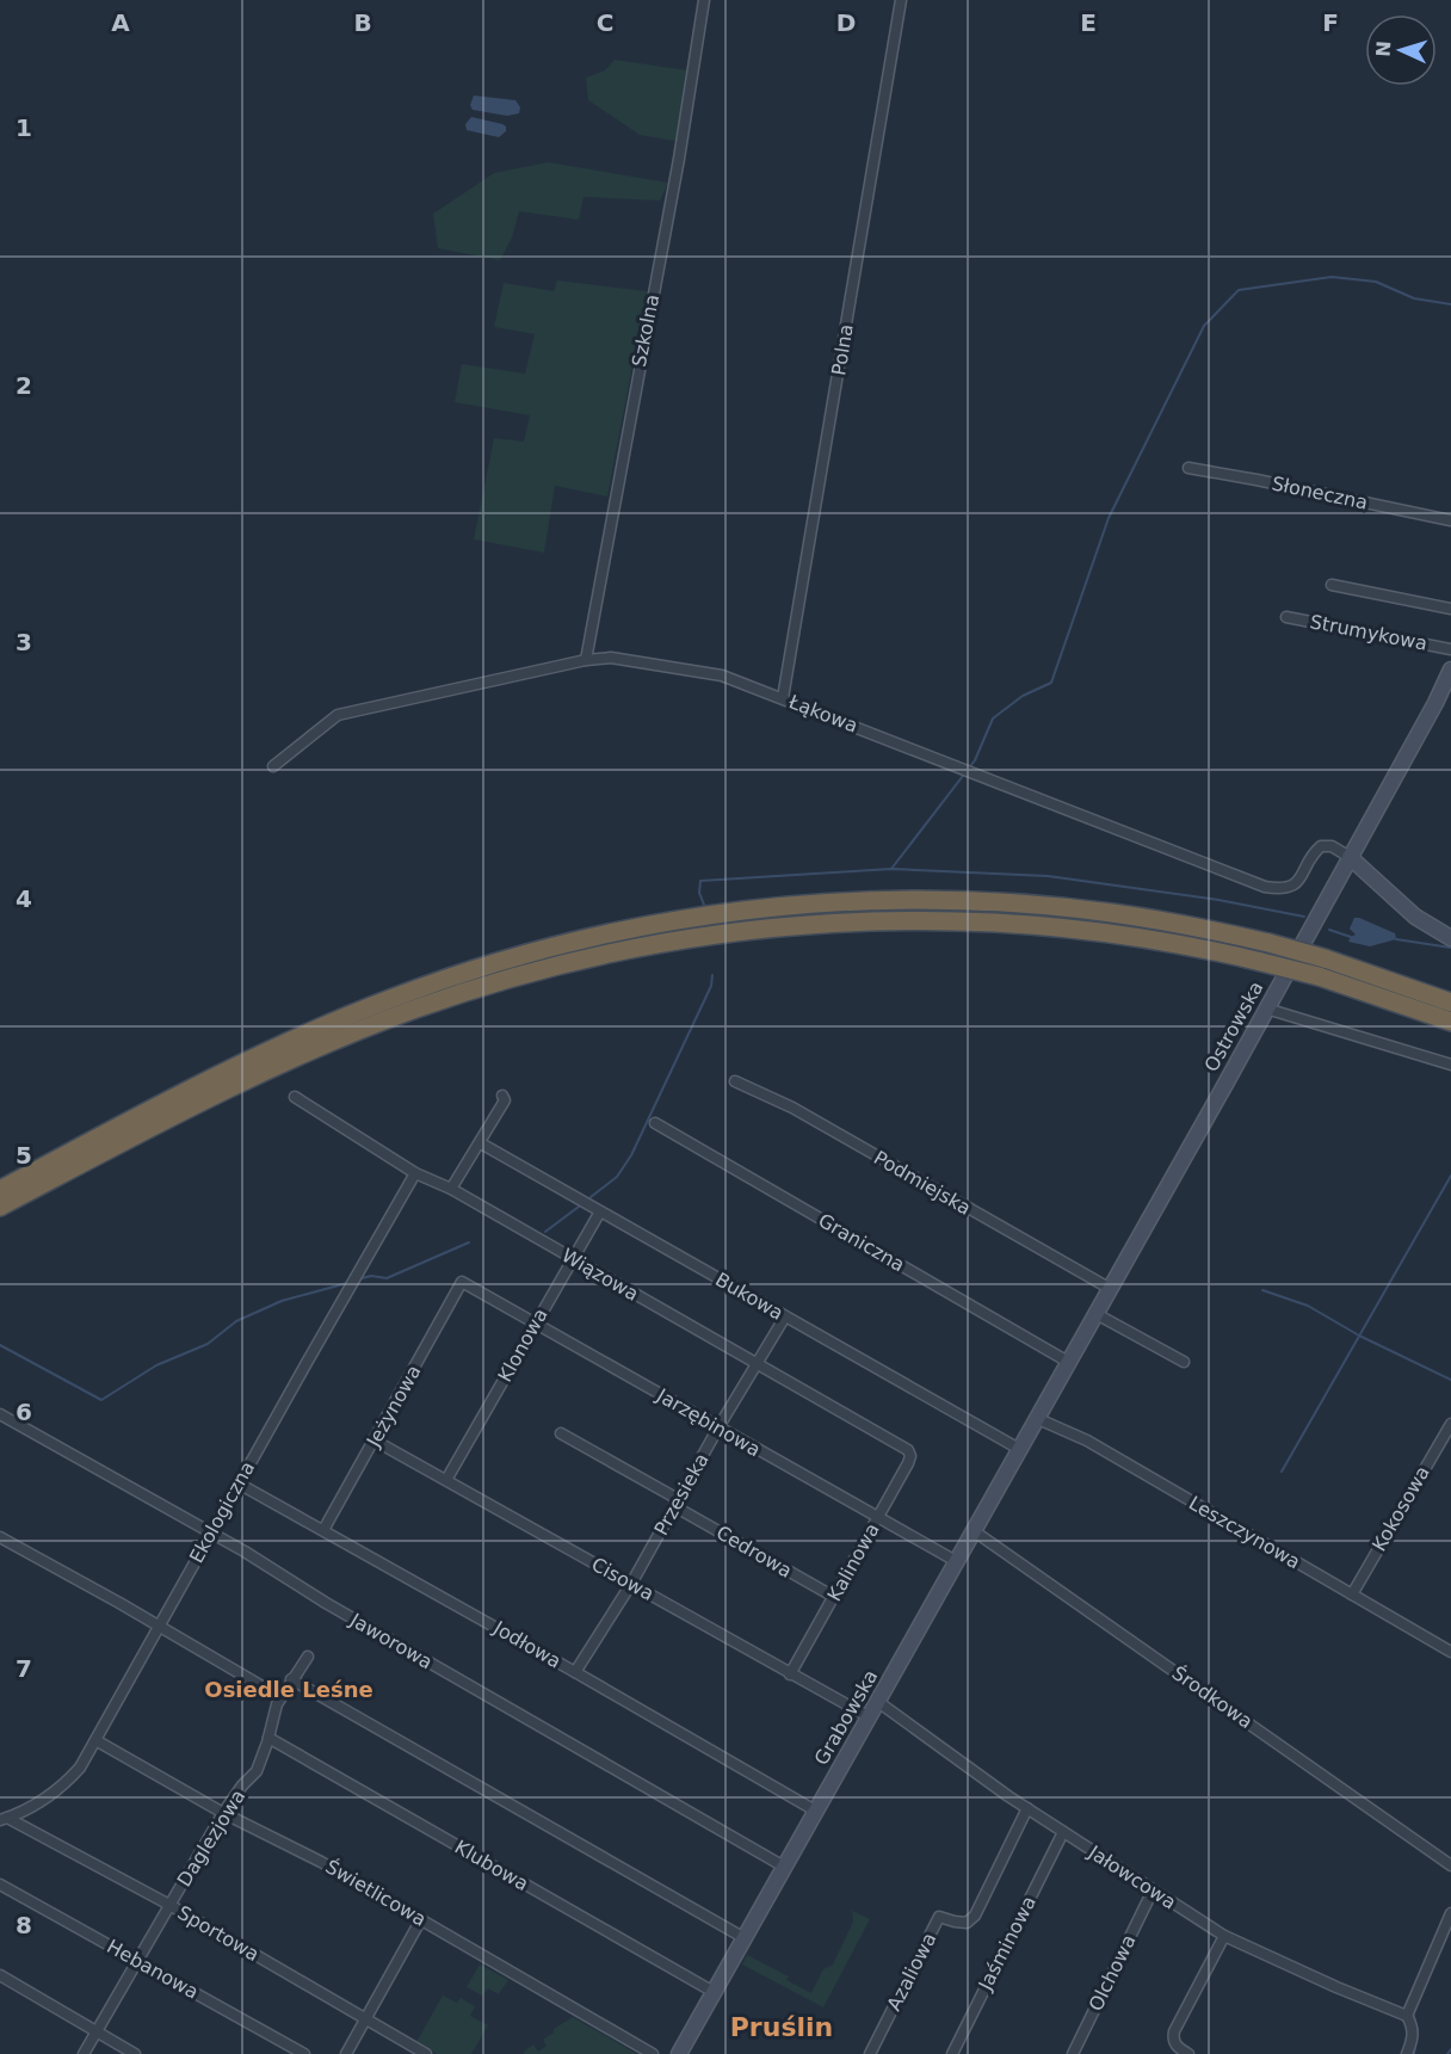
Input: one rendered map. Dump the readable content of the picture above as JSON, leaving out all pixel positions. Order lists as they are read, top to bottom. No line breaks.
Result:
{"streets":{"street":["Szkolna","Polna","Słoneczna","Strumykowa","Łąkowa","Ostrowska","Podmiejska","Graniczna","Wiązowa","Bukowa","Klonowa","Jeżynowa","Jarzębinowa","Przesieka","Kokosowa","Ekologiczna","Leszczynowa","Cedrowa","Kalinowa","Cisowa","Jaworowa","Jodłowa","Środkowa","Grabowska","Daglezjowa","Klubowa","Jałowcowa","Świetlicowa","Sportowa","Jaśminowa","Hebanowa","Azaliowa","Olchowa"]},"crossings":[["Szkolna","Łąkowa"],["Polna","Łąkowa"],["Łąkowa","Ostrowska"],["Ostrowska","Podmiejska"],["Ostrowska","Graniczna"],["Ostrowska","Grabowska"],["Wiązowa","Klonowa"],["Wiązowa","Przesieka"],["Wiązowa","Ekologiczna"],["Wiązowa","Kalinowa"],["Bukowa","Klonowa"],["Bukowa","Przesieka"],["Bukowa","Grabowska"],["Klonowa","Jarzębinowa"],["Klonowa","Cisowa"],["Jeżynowa","Jarzębinowa"],["Jeżynowa","Cisowa"],["Jeżynowa","Jodłowa"],["Jarzębinowa","Przesieka"],["Jarzębinowa","Kalinowa"],["Jarzębinowa","Grabowska"],["Przesieka","Cedrowa"],["Przesieka","Cisowa"],["Przesieka","Jodłowa"],["Kokosowa","Leszczynowa"],["Ekologiczna","Jaworowa"],["Ekologiczna","Jodłowa"],["Ekologiczna","Świetlicowa"],["Ekologiczna","Sportowa"],["Leszczynowa","Grabowska"],["Cedrowa","Kalinowa"],["Kalinowa","Cisowa"],["Cisowa","Grabowska"],["Jaworowa","Grabowska"],["Jodłowa","Grabowska"],["Środkowa","Grabowska"],["Grabowska","Klubowa"],["Grabowska","Jałowcowa"],["Daglezjowa","Klubowa"],["Daglezjowa","Świetlicowa"],["Daglezjowa","Sportowa"],["Daglezjowa","Hebanowa"],["Jałowcowa","Jaśminowa"],["Jałowcowa","Azaliowa"],["Jałowcowa","Olchowa"]],"districts":["Osiedle Leśne","Pruślin"],"north":"left","grid":{"columns":["A","B","C","D","E","F"],"rows":["1","2","3","4","5","6","7","8"]}}
